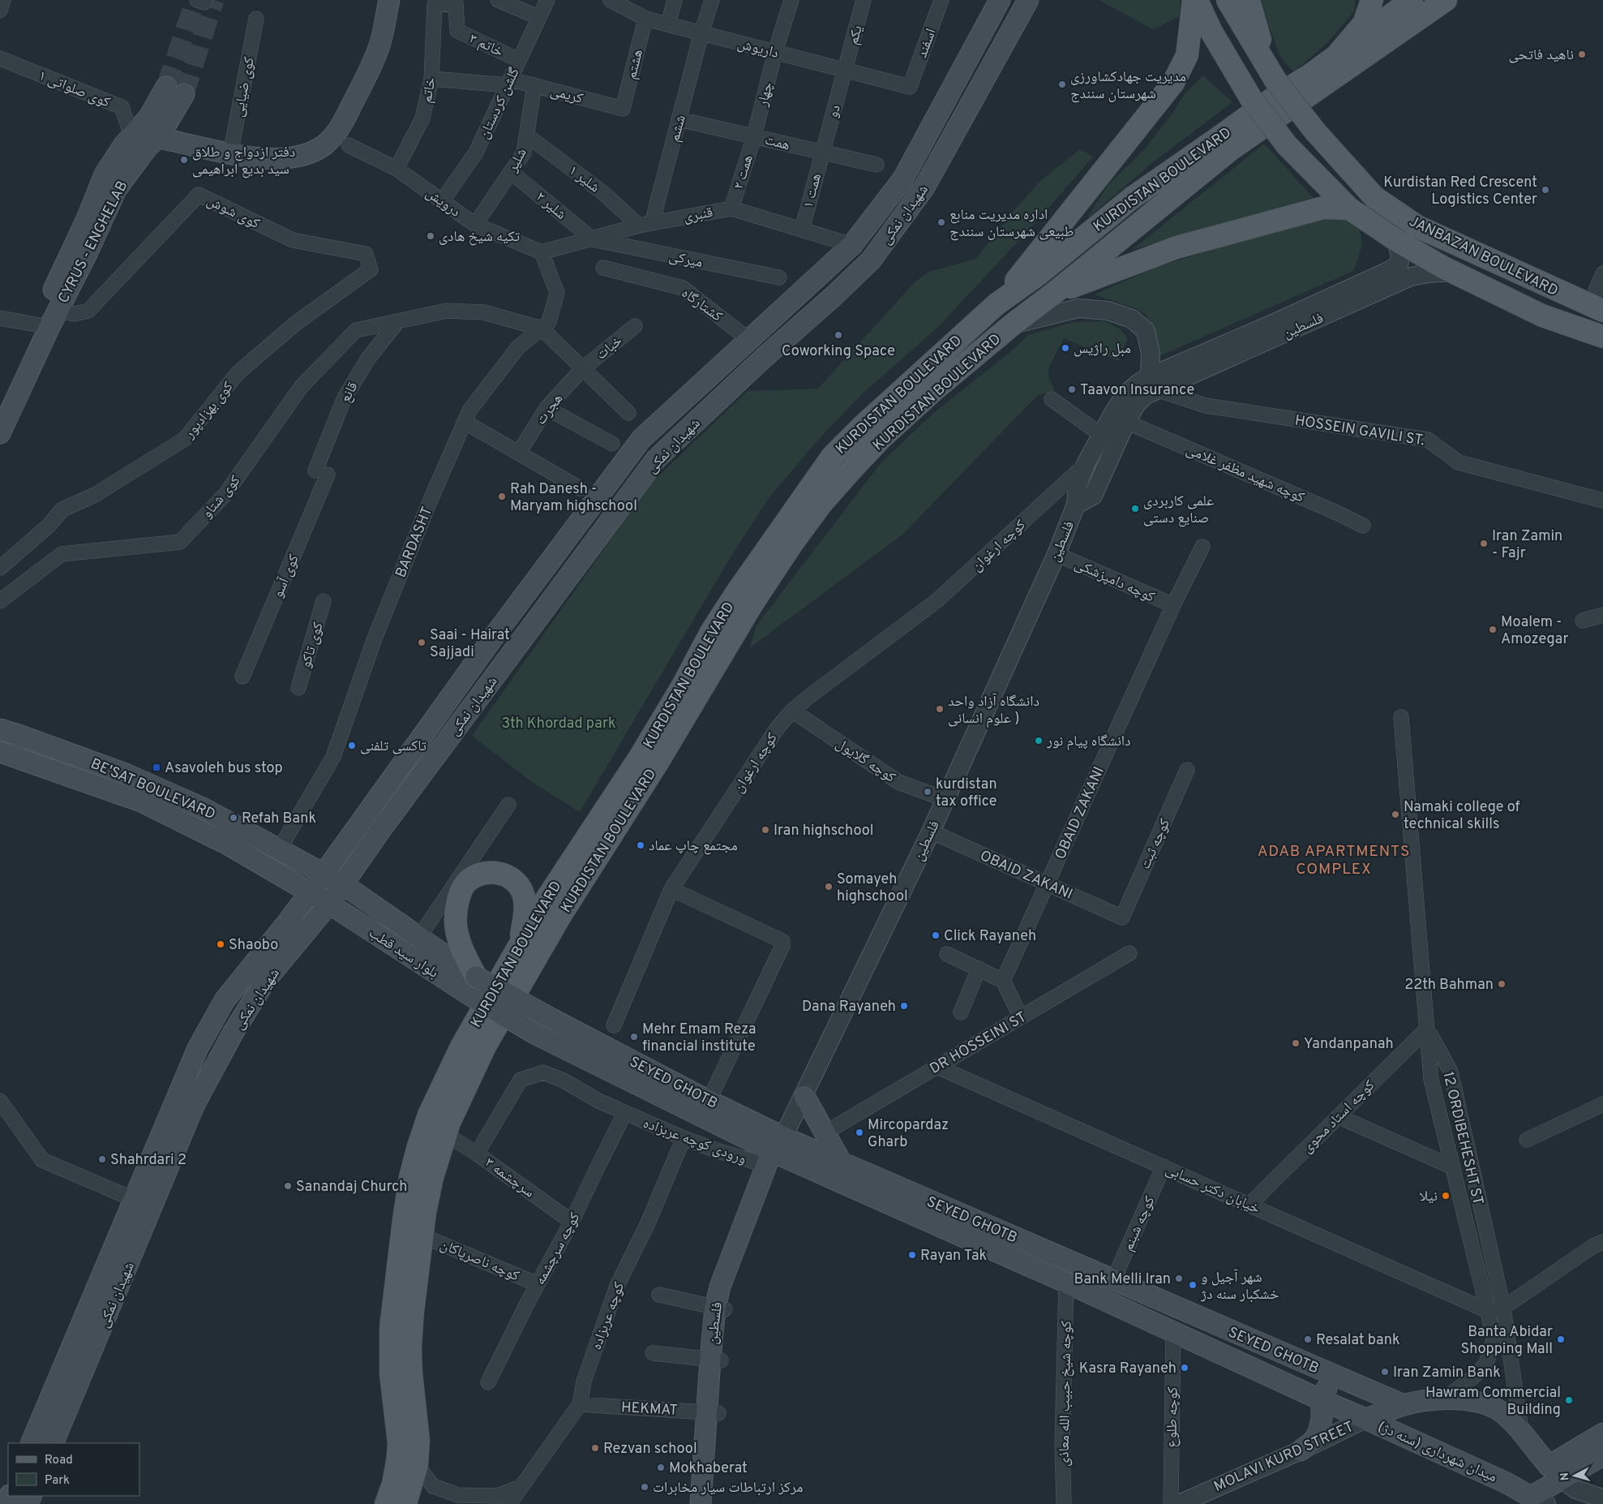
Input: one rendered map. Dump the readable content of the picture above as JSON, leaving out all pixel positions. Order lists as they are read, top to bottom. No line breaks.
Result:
{"streets":{"main road":["KURDISTAN BOULEVARD","شهیدان نمکی","CYRUS - ENGHELAB","JANBAZAN BOULEVARD","فلسطین","BE'SAT BOULEVARD","بلوار سید قطب","SEYED GHOTB","میدان شهرداری (سنه دژ)"],"street":["یکم","اسفند","خاتم ۳","داریوش","هشتم","کوی ضیایی","کوی صلواتی ۱","خاتم","کریمی","چهار","گلشن کردستان","دو","ششم","همت","شلیر","همت ۲","شلیر ۱","همت ۱","درویش","شلیر ۲","کوی شوش","قنبری","میرکی","کشتارگاه","خبات","قانع","هجرت","کوی بهزادپور","HOSSEIN GAVILI ST.","کوچه شهید مظفر غلامی","کوی شتاو","BARDASHT","کوچه ارغوان","کوی آسو","کوچه دامپزشکی","کوی تاکو","کوچه گلایول","OBAID ZAKANI","DR HOSSEINI ST","کوچه استاد محوی","12 ORDIBEHESHT ST","ورودی کوچه عربزاده","سرچشمه ۳","خیابان دکتر حسابی","کوچه شبنم","کوچه سرچشمه","کوچه ناصرپاکان","کوچه عربزاده","کوچه شیخ حبیب الله معاذی","HEKMAT","کوچه طلوع","MOLAVI KURD STREET"]},"crossings":[["یکم","داریوش"],["یکم","دو"],["اسفند","داریوش"],["خاتم ۳","خاتم"],["خاتم ۳","گلشن کردستان"],["داریوش","هشتم"],["داریوش","چهار"],["داریوش","دو"],["داریوش","ششم"],["هشتم","کریمی"],["کوی صلواتی ۱","CYRUS - ENGHELAB"],["خاتم","کریمی"],["خاتم","درویش"],["کریمی","گلشن کردستان"],["کریمی","شلیر"],["چهار","همت"],["چهار","همت ۲"],["گلشن کردستان","درویش"],["دو","همت"],["دو","همت ۱"],["ششم","همت"],["ششم","شلیر ۱"],["ششم","قنبری"],["همت","همت ۲"],["همت","همت ۱"],["شلیر","شلیر ۱"],["شلیر","درویش"],["شلیر","شلیر ۲"],["همت ۲","قنبری"],["شلیر ۱","قنبری"],["KURDISTAN BOULEVARD","بلوار سید قطب"],["KURDISTAN BOULEVARD","سرچشمه ۳"],["KURDISTAN BOULEVARD","کوچه ناصرپاکان"],["همت ۱","قنبری"],["درویش","قنبری"],["درویش","BARDASHT"],["شلیر ۲","قنبری"],["شلیر ۲","میرکی"],["کوی شوش","CYRUS - ENGHELAB"],["کوی شوش","کوی بهزادپور"],["قنبری","شهیدان نمکی"],["قنبری","میرکی"],["قنبری","BARDASHT"],["شهیدان نمکی","کشتارگاه"],["شهیدان نمکی","BE'SAT BOULEVARD"],["شهیدان نمکی","بلوار سید قطب"],["JANBAZAN BOULEVARD","فلسطین"],["فلسطین","HOSSEIN GAVILI ST."],["فلسطین","کوچه شهید مظفر غلامی"],["فلسطین","کوچه ارغوان"],["فلسطین","کوچه دامپزشکی"],["فلسطین","کوچه گلایول"],["فلسطین","OBAID ZAKANI"],["فلسطین","SEYED GHOTB"],["فلسطین","ورودی کوچه عربزاده"],["فلسطین","HEKMAT"],["خبات","هجرت"],["قانع","کوی شتاو"],["قانع","کوی آسو"],["کوی شتاو","BARDASHT"],["BARDASHT","BE'SAT BOULEVARD"],["کوچه ارغوان","کوچه گلایول"],["کوچه دامپزشکی","OBAID ZAKANI"],["BE'SAT BOULEVARD","بلوار سید قطب"],["بلوار سید قطب","SEYED GHOTB"],["DR HOSSEINI ST","خیابان دکتر حسابی"],["SEYED GHOTB","ورودی کوچه عربزاده"],["SEYED GHOTB","کوچه شبنم"],["SEYED GHOTB","کوچه شیخ حبیب الله معاذی"],["SEYED GHOTB","کوچه طلوع"],["SEYED GHOTB","میدان شهرداری (سنه دژ)"],["SEYED GHOTB","MOLAVI KURD STREET"],["کوچه استاد محوی","12 ORDIBEHESHT ST"],["کوچه استاد محوی","خیابان دکتر حسابی"],["12 ORDIBEHESHT ST","خیابان دکتر حسابی"],["12 ORDIBEHESHT ST","میدان شهرداری (سنه دژ)"],["ورودی کوچه عربزاده","سرچشمه ۳"],["ورودی کوچه عربزاده","کوچه سرچشمه"],["ورودی کوچه عربزاده","کوچه عربزاده"],["سرچشمه ۳","کوچه سرچشمه"],["خیابان دکتر حسابی","کوچه شبنم"],["کوچه سرچشمه","کوچه ناصرپاکان"],["کوچه عربزاده","HEKMAT"],["میدان شهرداری (سنه دژ)","MOLAVI KURD STREET"]],"districts":["ADAB APARTMENTS COMPLEX"],"parks":["3th Khordad park"],"places":{"other":["ناهید فاتحی","مدیریت جهادکشاورزی شهرستان سنندج","دفتر ازدواج و طلاق سید بدیع ابراهیمی","Kurdistan Red Crescent Logistics Center","اداره مدیریت منابع طبیعی شهرستان سنندج","تکیه شیخ هادی","Coworking Space","مبل راژیس","Taavon Insurance","Rah Danesh - Maryam highschool","علمی کاربردی صنایع دستی","Iran Zamin - Fajr","Moalem - Amozegar","Saai - Hairat Sajjadi","دانشگاه آزاد واحد علوم انسانی )","دانشگاه پیام نور","تاکسی تلفنی","kurdistan tax office","Namaki college of technical skills","Refah Bank","Iran highschool","مجتمع چاپ عماد","Somayeh highschool","Click Rayaneh","Shaobo","22th Bahman","Dana Rayaneh","Mehr Emam Reza financial institute","Yandanpanah","Mircopardaz Gharb","Shahrdari 2","Sanandaj Church","نیلا","Rayan Tak","Bank Melli Iran","شهر آجیل و خشکبار سنه دژ","Resalat bank","Banta Abidar Shopping Mall","Kasra Rayaneh","Iran Zamin Bank","Hawram Commercial Building","Rezvan school","Mokhaberat","مرکز ارتباطات سیار مخابرات"],"transit":["Asavoleh bus stop"]},"legend":["Road","Park"],"north":"left"}
